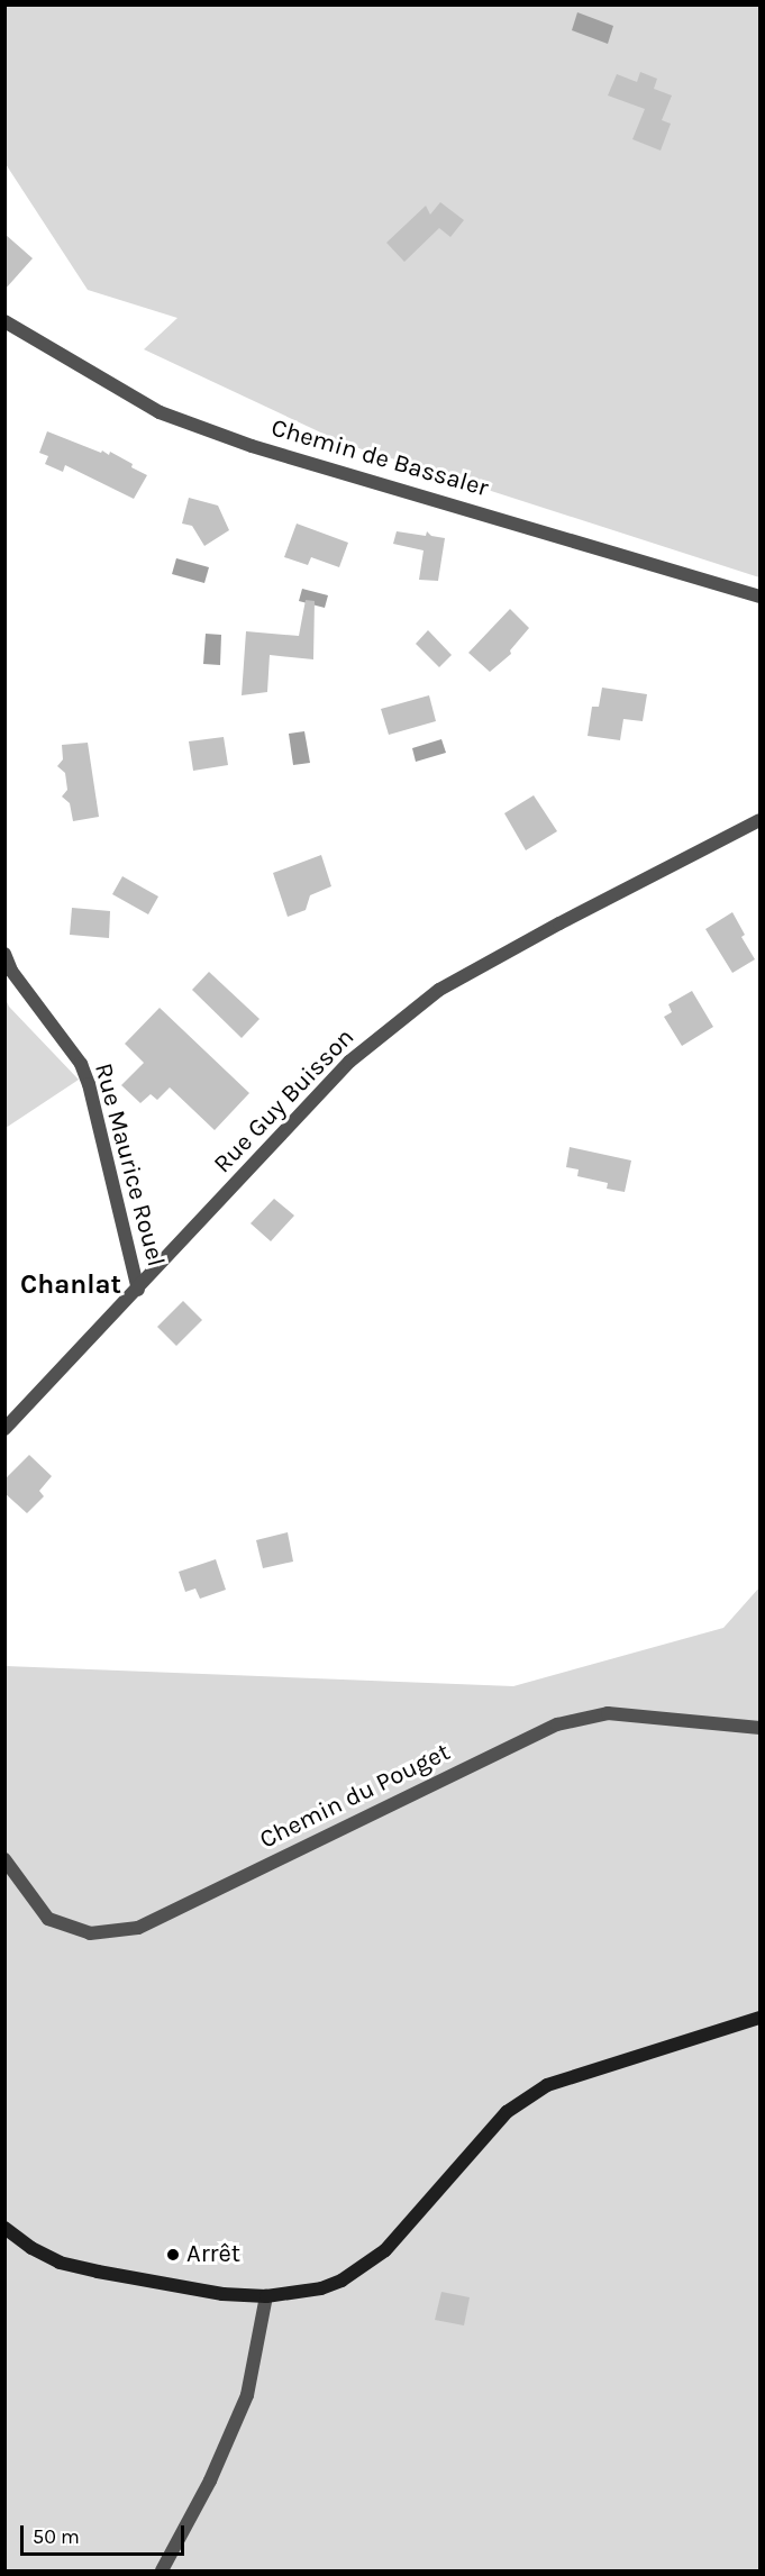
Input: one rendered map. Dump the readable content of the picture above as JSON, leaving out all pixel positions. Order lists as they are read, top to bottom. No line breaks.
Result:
{"streets":{"street":["Chemin de Bassaler","Rue Guy Buisson","Rue Maurice Rouel","Chemin du Pouget"]},"crossings":[["Rue Guy Buisson","Rue Maurice Rouel"]],"districts":["Chanlat"],"places":["Arrêt"],"scale_bar":"50 m"}
